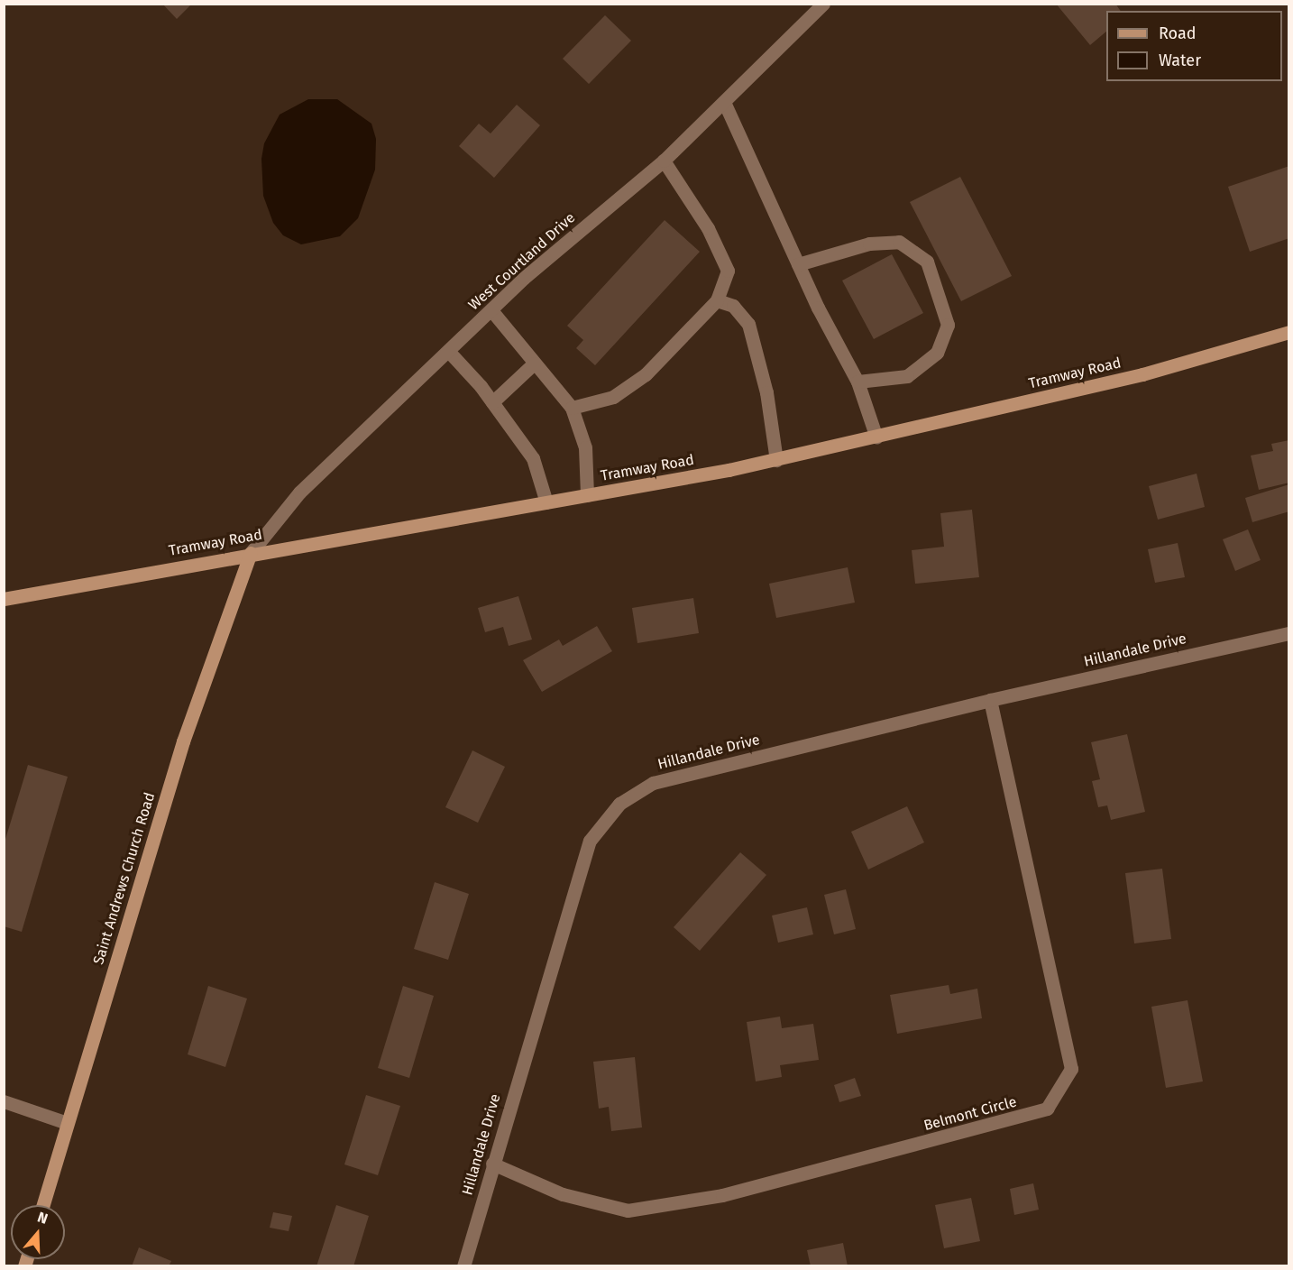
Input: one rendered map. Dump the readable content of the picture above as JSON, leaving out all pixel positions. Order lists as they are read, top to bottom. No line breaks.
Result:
{"streets":{"main road":["Tramway Road","Saint Andrews Church Road"],"street":["West Courtland Drive","Hillandale Drive","Belmont Circle"]},"crossings":[["West Courtland Drive","Tramway Road"],["West Courtland Drive","Saint Andrews Church Road"],["Tramway Road","Saint Andrews Church Road"],["Hillandale Drive","Belmont Circle"]],"legend":["Road","Water"],"north":"top"}
